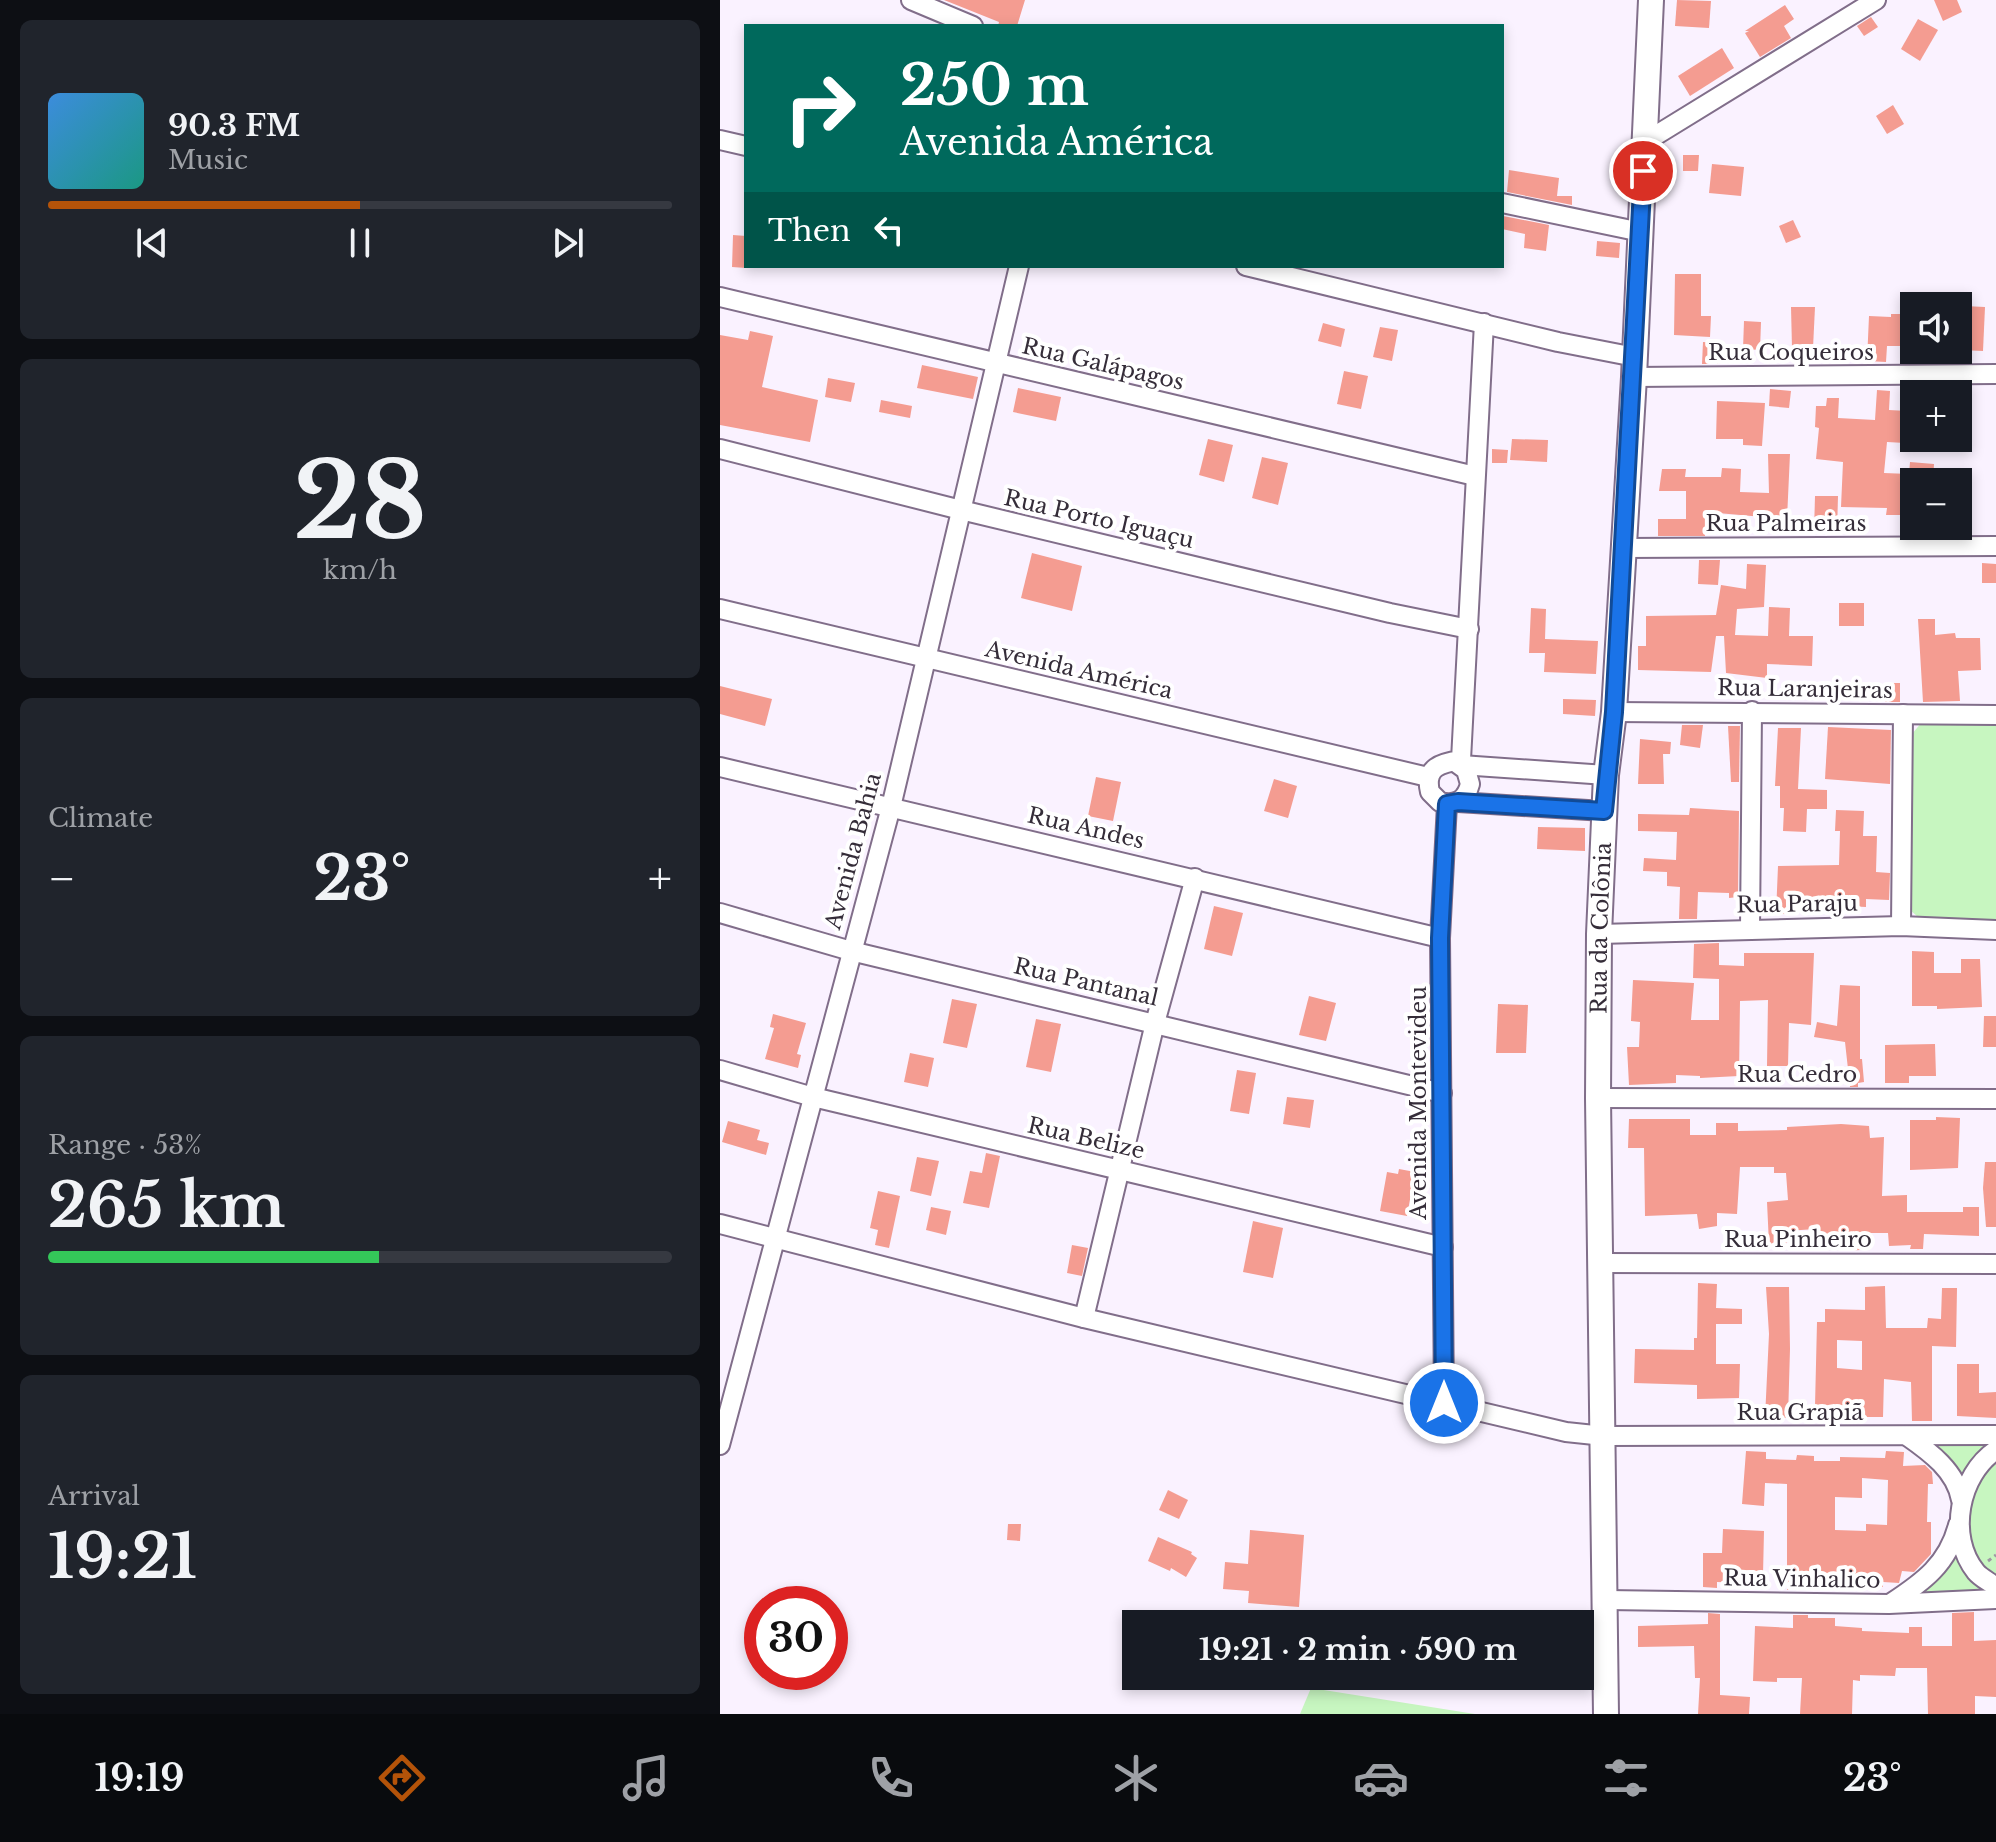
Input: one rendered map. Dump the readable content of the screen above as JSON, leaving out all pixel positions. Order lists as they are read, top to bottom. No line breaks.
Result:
{"streets":{"main road":["Rua da Colônia"],"street":["Rua Coqueiros","Rua Galápagos","Rua Porto Iguaçu","Rua Palmeiras","Avenida América","Rua Laranjeiras","Rua Andes","Avenida Bahia","Rua Paraju","Rua Pantanal","Rua Cedro","Avenida Montevideu","Rua Belize","Rua Pinheiro","Rua Grapiã","Rua Vinhalico"]},"crossings":[["Rua Coqueiros","Rua da Colônia"],["Rua Galápagos","Avenida Bahia"],["Rua Porto Iguaçu","Avenida Bahia"],["Rua Palmeiras","Rua da Colônia"],["Avenida América","Avenida Bahia"],["Avenida América","Avenida Montevideu"],["Rua Laranjeiras","Rua da Colônia"],["Rua Andes","Avenida Bahia"],["Rua Andes","Avenida Montevideu"],["Avenida Bahia","Rua Pantanal"],["Avenida Bahia","Rua Belize"],["Avenida Bahia","Rua Grapiã"],["Rua Paraju","Rua da Colônia"],["Rua da Colônia","Rua Cedro"],["Rua da Colônia","Rua Pinheiro"],["Rua da Colônia","Rua Grapiã"],["Rua da Colônia","Rua Vinhalico"],["Rua Pantanal","Avenida Montevideu"],["Avenida Montevideu","Rua Belize"],["Avenida Montevideu","Rua Grapiã"]],"page":{"turn":["250 m","Avenida América"],"song":["90.3 FM","Music"],"then":"Then","map_buttons":["+","−"],"tile":[["28","km/h"],"Climate",["Range · 53%","265 km"],["Arrival","19:21"]],"heat":["−","23°","+"],"limit":"30","trip":"19:21 · 2 min · 590 m","tabs":["19:19","23°"]}}
